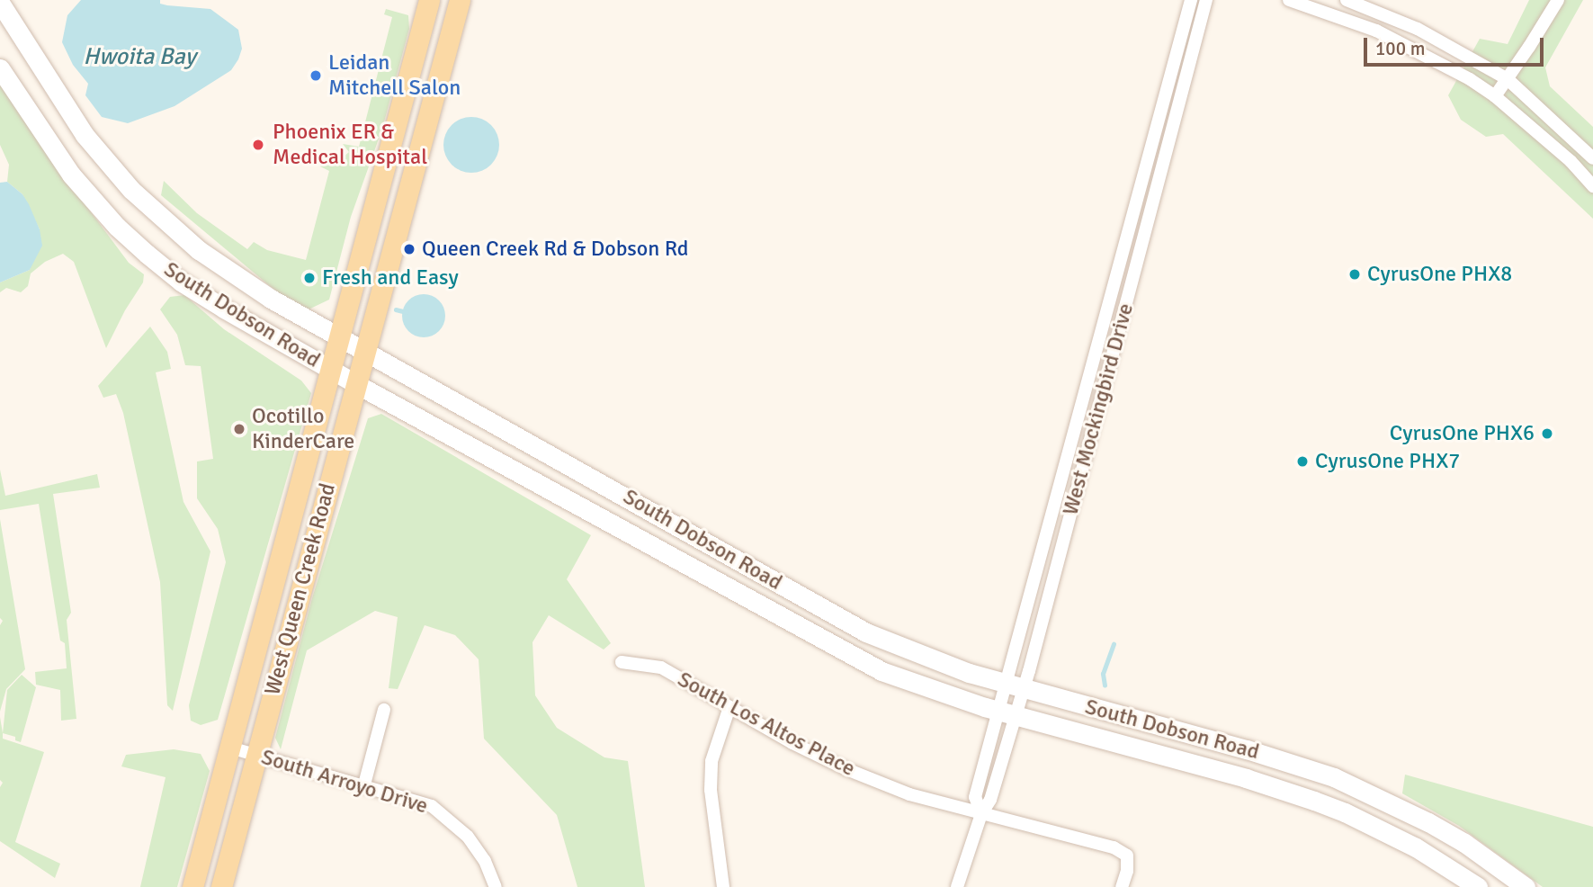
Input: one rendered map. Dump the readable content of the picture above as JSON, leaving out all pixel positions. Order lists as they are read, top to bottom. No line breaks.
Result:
{"streets":{"main road":["South Dobson Road","West Queen Creek Road"],"street":["West Mockingbird Drive","South Los Altos Place","South Arroyo Drive"]},"crossings":[["South Dobson Road","West Mockingbird Drive"],["South Dobson Road","West Queen Creek Road"],["West Mockingbird Drive","South Los Altos Place"],["West Queen Creek Road","South Arroyo Drive"]],"water":["Hwoita Bay"],"places":["Leidan Mitchell Salon","Phoenix ER & Medical Hospital","Queen Creek Rd & Dobson Rd","CyrusOne PHX8","Fresh and Easy","Ocotillo KinderCare","CyrusOne PHX6","CyrusOne PHX7"],"scale_bar":"100 m"}
